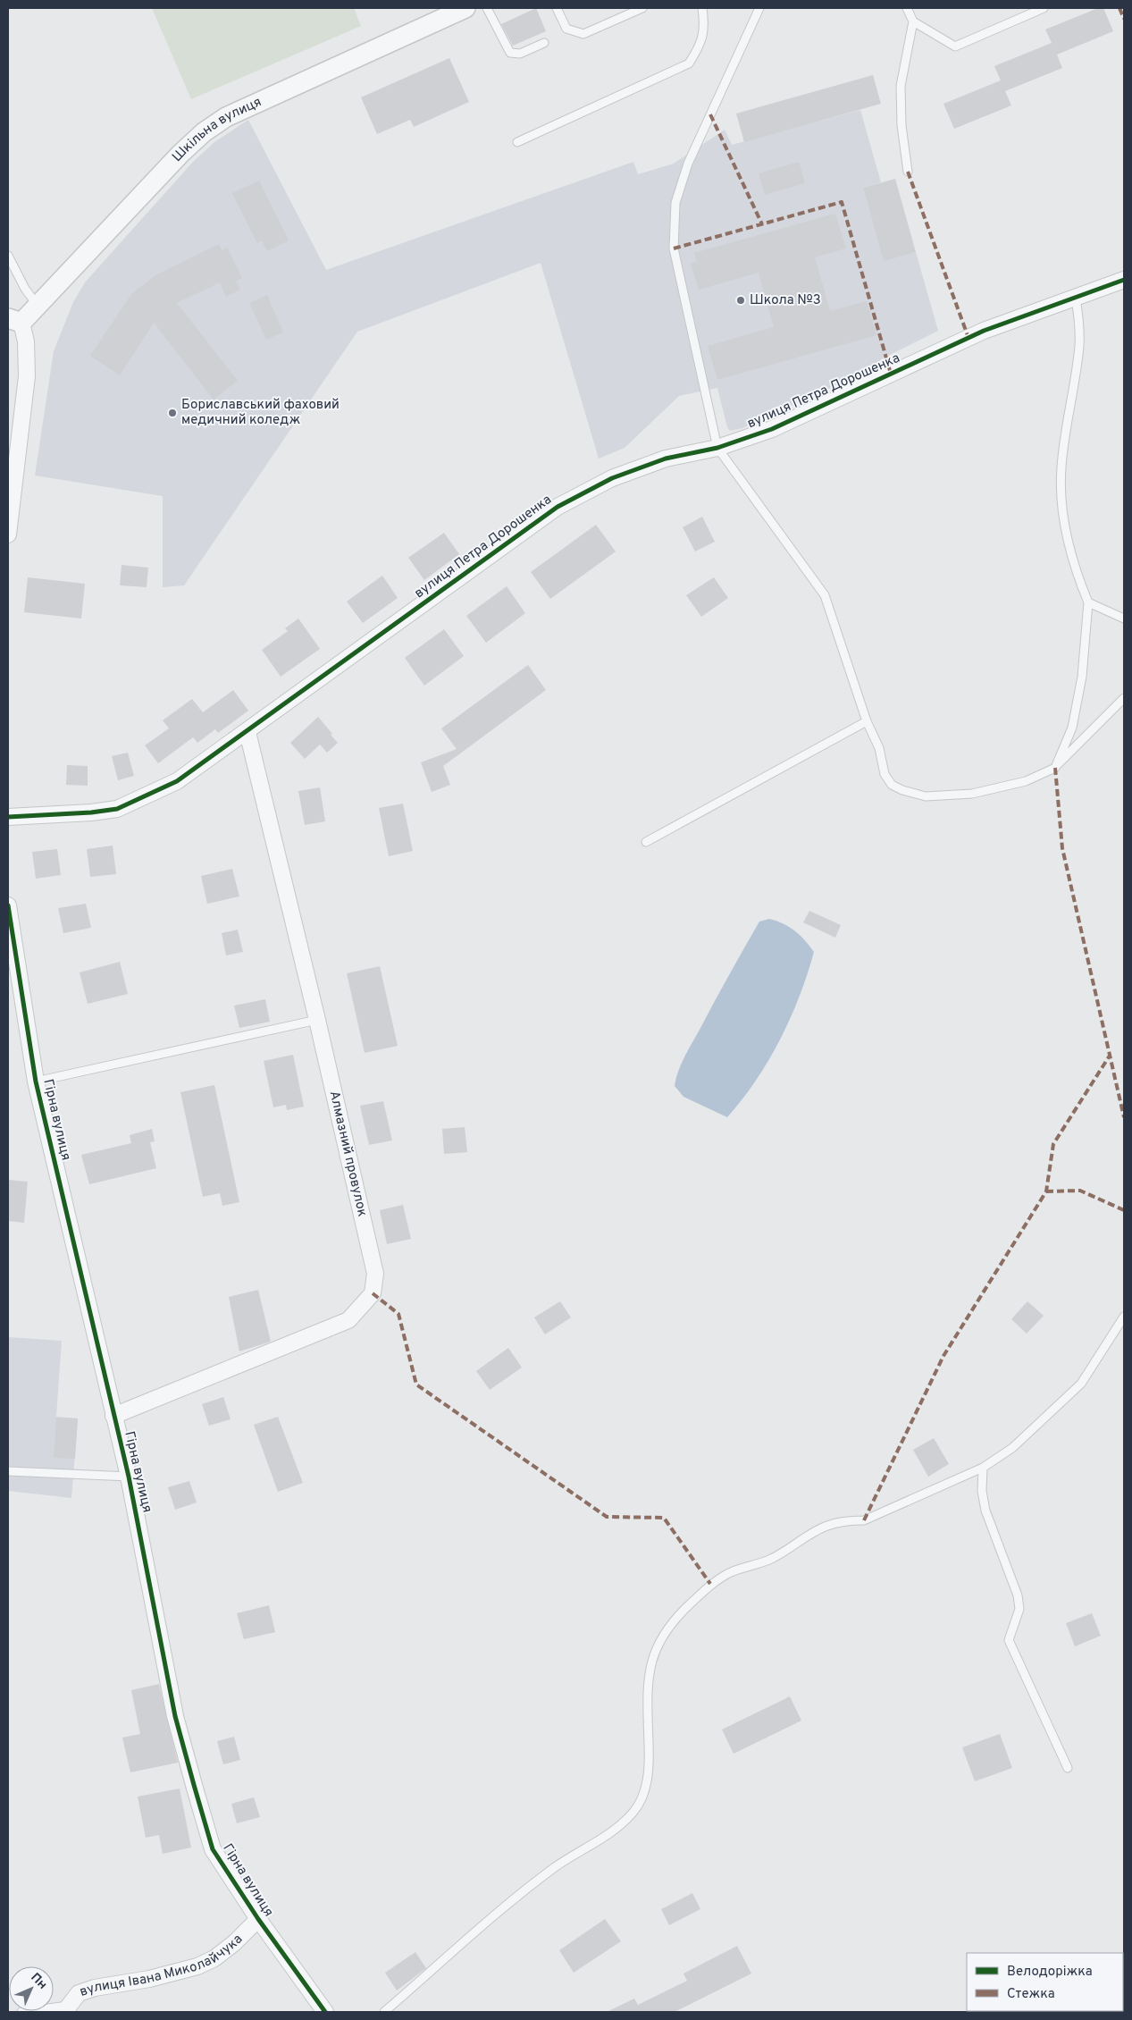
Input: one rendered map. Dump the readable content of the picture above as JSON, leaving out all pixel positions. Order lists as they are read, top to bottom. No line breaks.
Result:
{"streets":{"street":["Шкільна вулиця","вулиця Петра Дорошенка","Гірна вулиця","Алмазний провулок","вулиця Івана Миколайчука"]},"crossings":[["вулиця Петра Дорошенка","Алмазний провулок"],["Гірна вулиця","Алмазний провулок"],["Гірна вулиця","вулиця Івана Миколайчука"]],"places":["Школа №3","Бориславський фаховий медичний коледж"],"legend":["Велодоріжка","Стежка"],"north":"top right"}
